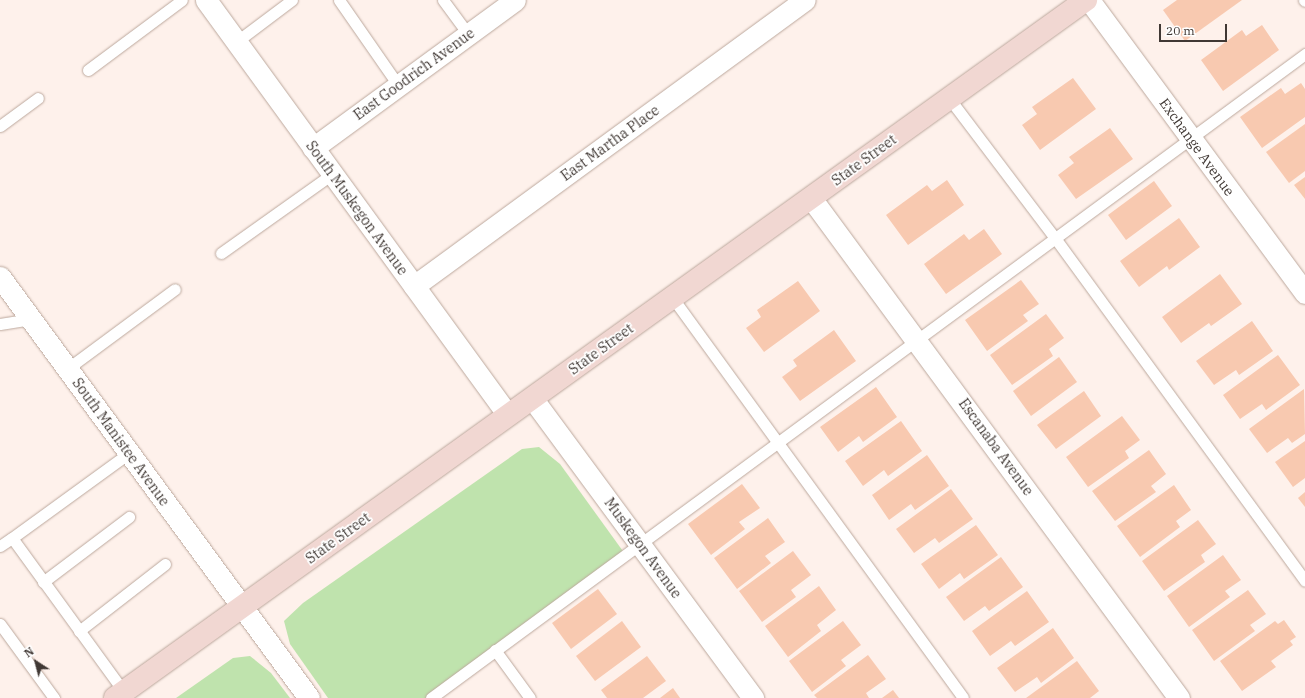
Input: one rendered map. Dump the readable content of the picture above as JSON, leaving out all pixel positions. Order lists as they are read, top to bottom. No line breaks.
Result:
{"streets":{"street":["East Goodrich Avenue","East Martha Place","Exchange Avenue","State Street","South Muskegon Avenue","South Manistee Avenue","Escanaba Avenue","Muskegon Avenue"]},"crossings":[["East Goodrich Avenue","South Muskegon Avenue"],["East Martha Place","South Muskegon Avenue"],["Exchange Avenue","State Street"],["State Street","South Muskegon Avenue"],["State Street","South Manistee Avenue"],["State Street","Escanaba Avenue"],["State Street","Muskegon Avenue"]],"scale_bar":"20 m","north":"top left"}
